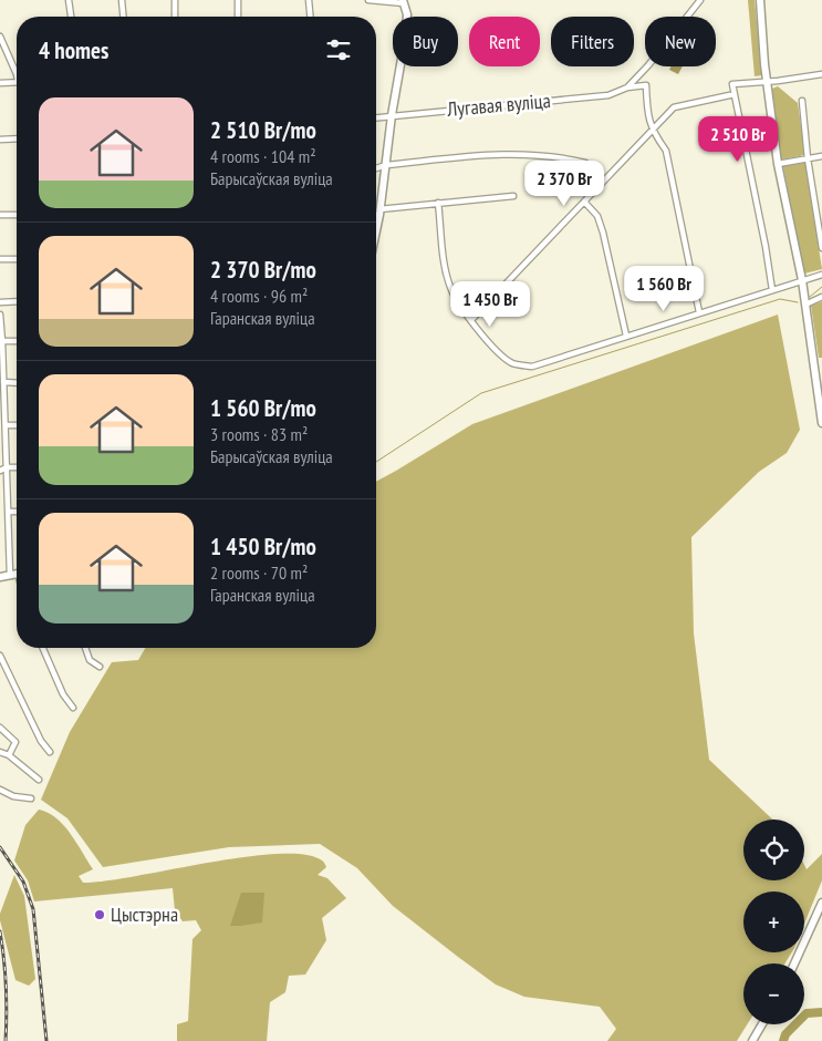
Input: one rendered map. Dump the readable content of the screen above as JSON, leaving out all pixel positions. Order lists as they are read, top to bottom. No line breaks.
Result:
{"streets":{"street":["Лугавая вуліца"]},"places":["Цыстэрна"],"page":{"chip":["Buy","Rent","Filters","New"],"heading":"4 homes","list":[{"name":"2 510 Br/mo","note":"4 rooms · 104 m² · Барысаўская вуліца"},{"name":"2 370 Br/mo","note":"4 rooms · 96 m² · Гаранская вуліца"},{"name":"1 560 Br/mo","note":"3 rooms · 83 m² · Барысаўская вуліца"},{"name":"1 450 Br/mo","note":"2 rooms · 70 m² · Гаранская вуліца"}],"price":["2 510 Br","2 370 Br","1 560 Br","1 450 Br"],"map_buttons":["+","−"]}}
